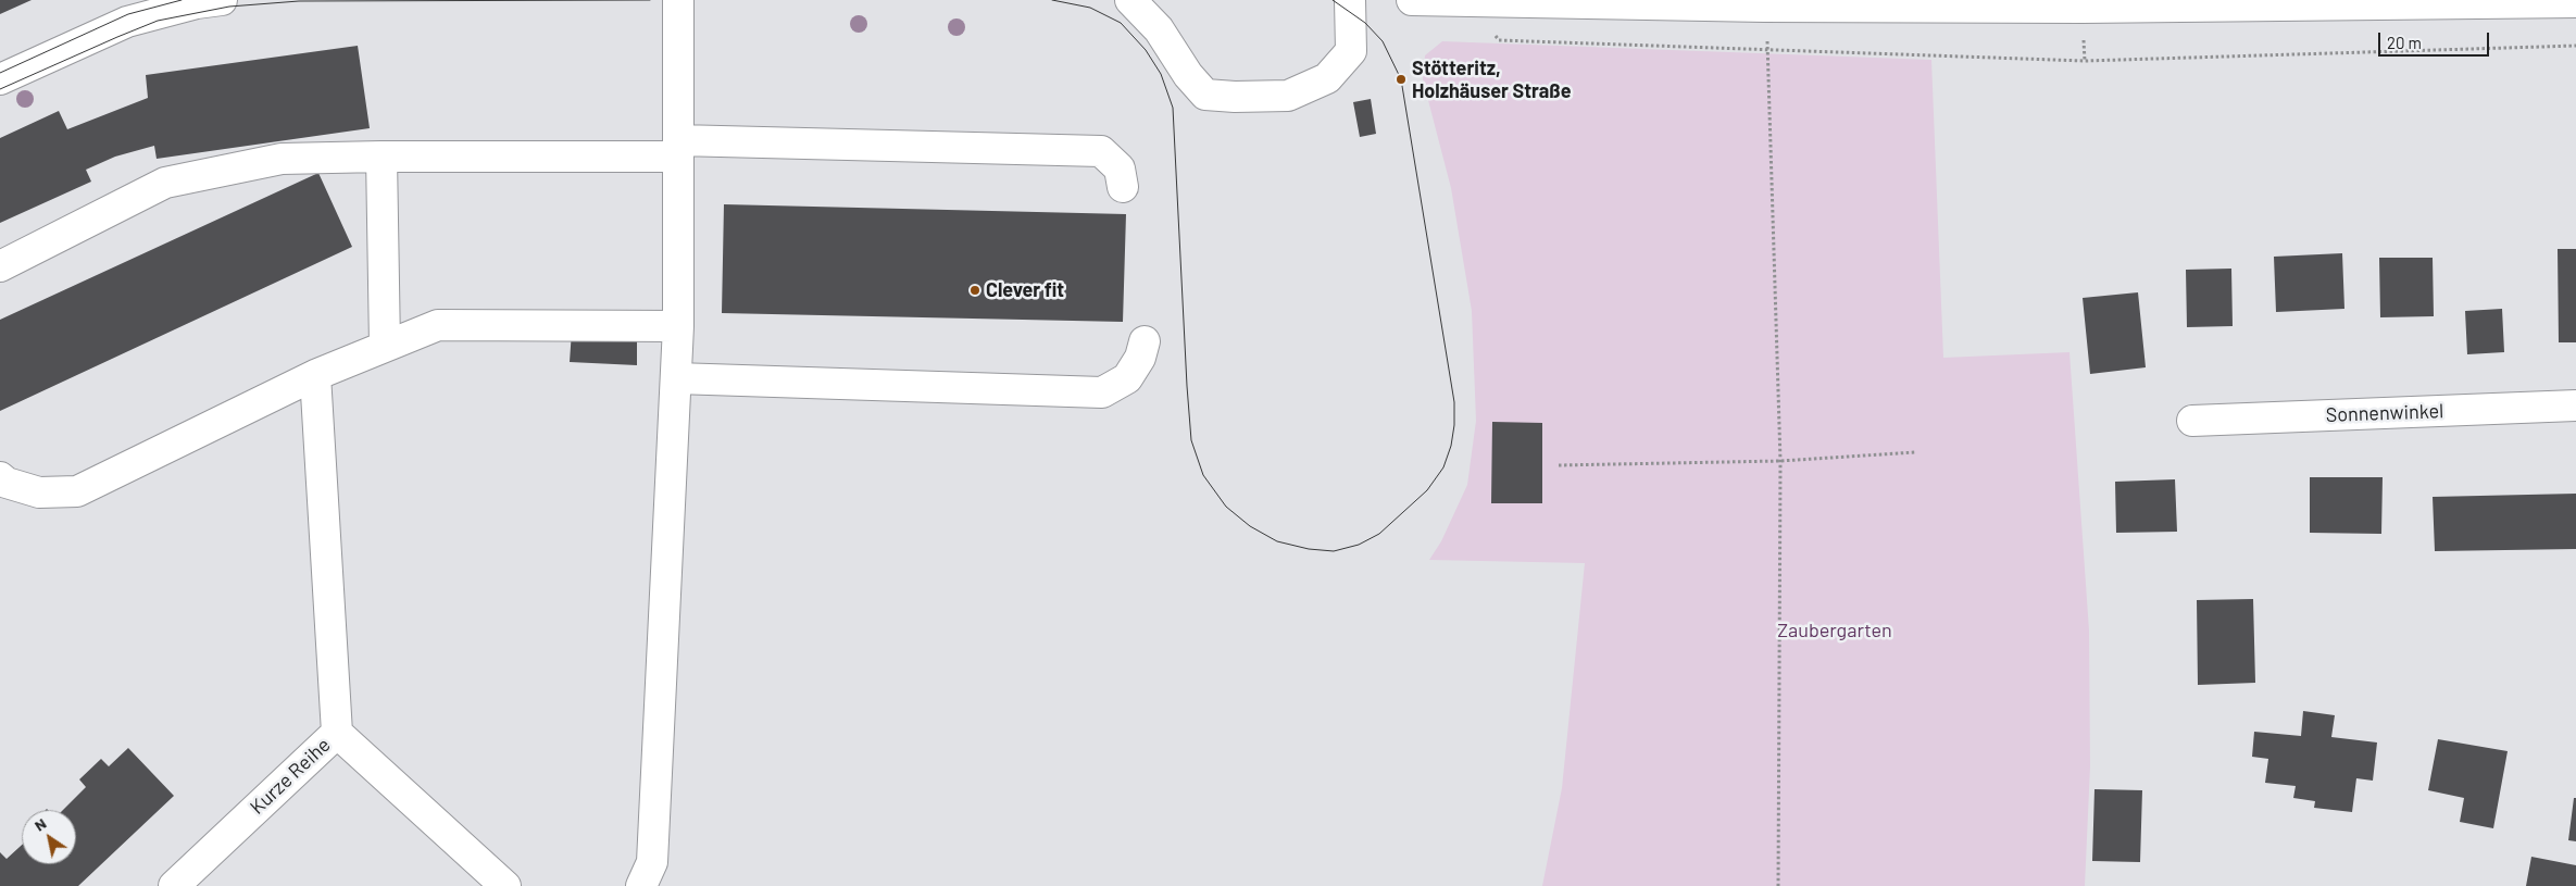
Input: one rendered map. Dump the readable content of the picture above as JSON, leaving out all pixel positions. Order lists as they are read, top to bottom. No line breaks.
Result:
{"streets":{"main road":["Sonnenwinkel","Kurze Reihe"]},"parks":["Zaubergarten"],"places":["Stötteritz, Holzhäuser Straße","Clever fit"],"scale_bar":"20 m","north":"top left"}
